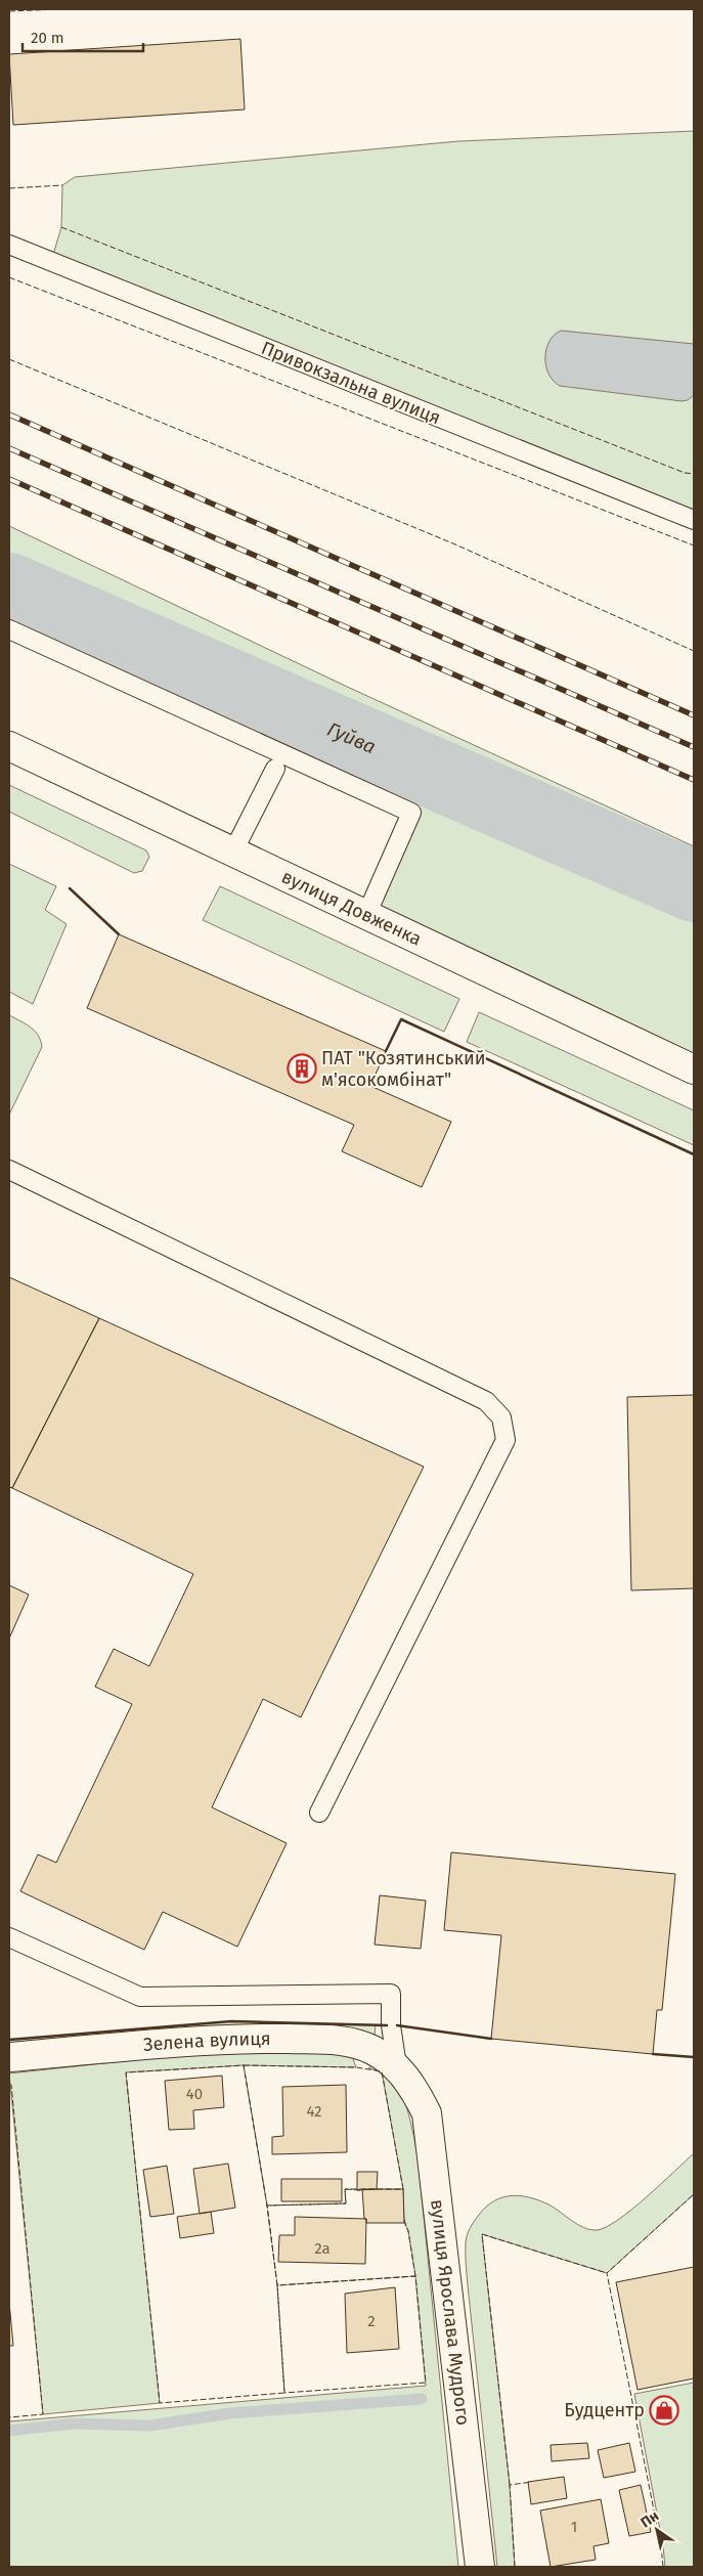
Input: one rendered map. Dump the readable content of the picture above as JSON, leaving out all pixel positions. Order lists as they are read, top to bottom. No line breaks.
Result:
{"streets":{"street":["вулиця Довженка","Зелена вулиця","вулиця Ярослава Мудрого"],"lane":["Привокзальна вулиця"]},"crossings":[["Зелена вулиця","вулиця Ярослава Мудрого"]],"water":["Гуйва"],"places":{"building":["ПАТ \"Козятинський м'ясокомбінат\""],"shop":["Будцентр"]},"house_numbers":["40","42","2а","2","1"],"scale_bar":"20 m","north":"top left"}
